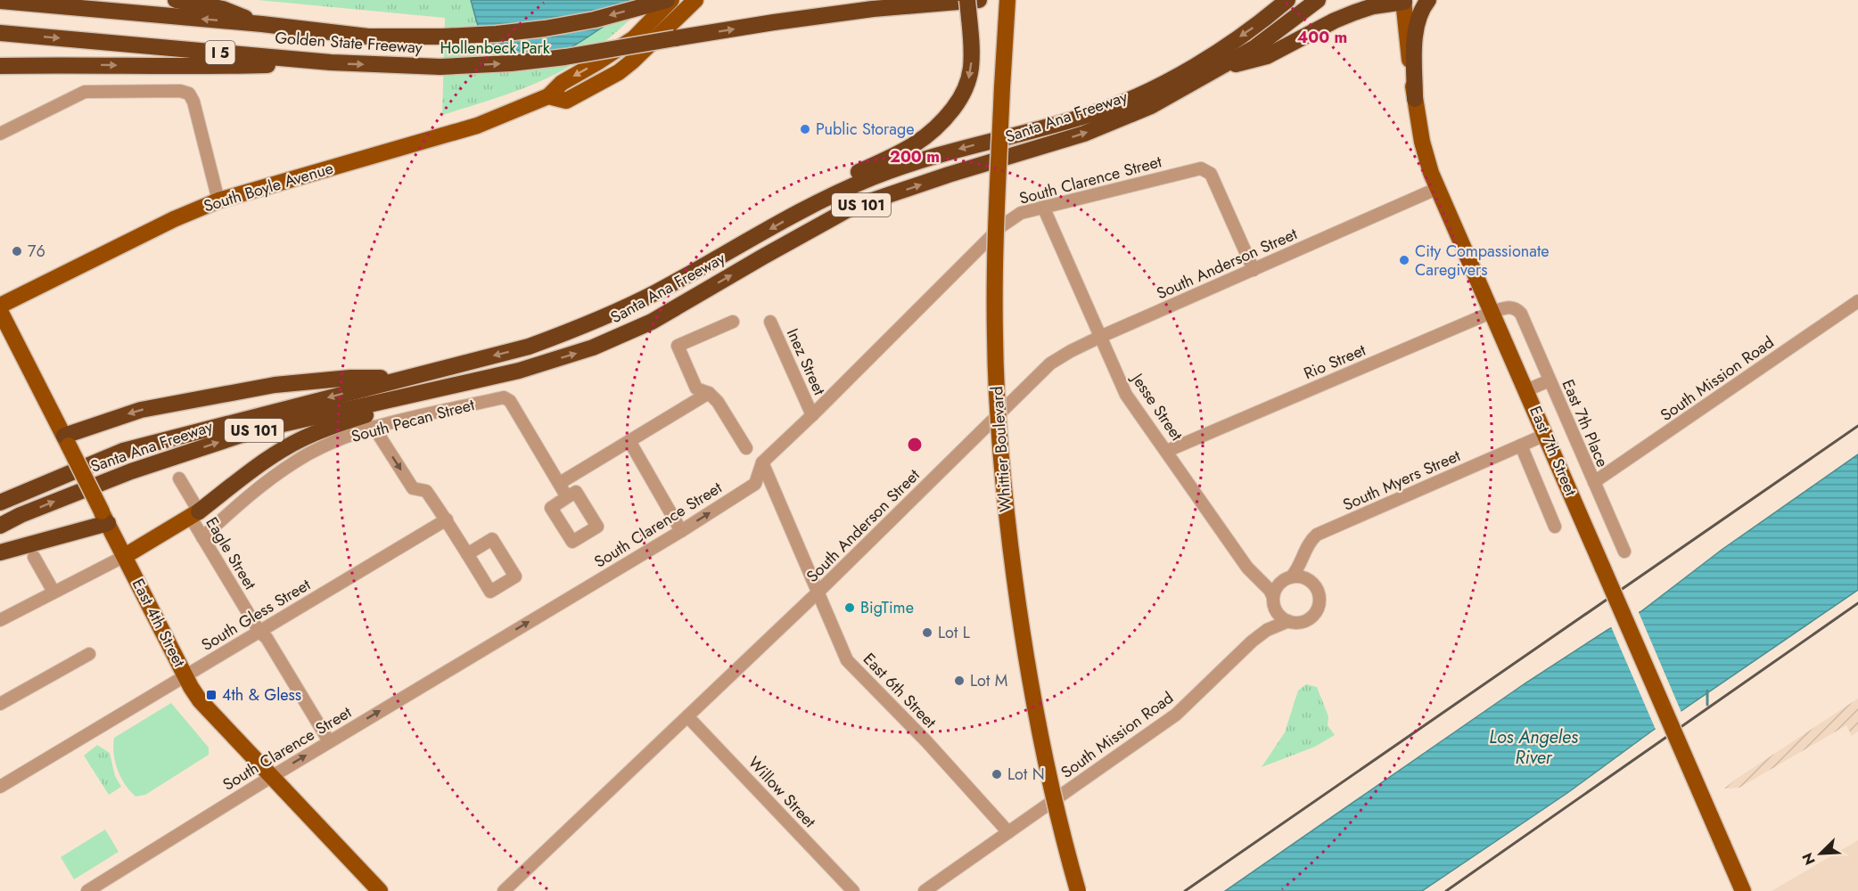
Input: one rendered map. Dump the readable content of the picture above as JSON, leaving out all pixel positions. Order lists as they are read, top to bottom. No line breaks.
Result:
{"streets":{"highway":["Golden State Freeway","I 5","Santa Ana Freeway","US 101"],"main road":["South Boyle Avenue","Whittier Boulevard","East 7th Street","East 4th Street"],"street":["South Clarence Street","South Anderson Street","Inez Street","Rio Street","South Mission Road","Jesse Street","South Pecan Street","East 7th Place","South Myers Street","Eagle Street","South Gless Street","East 6th Street","Willow Street"]},"crossings":[["South Clarence Street","South Anderson Street"],["South Clarence Street","Inez Street"],["South Clarence Street","Jesse Street"],["South Clarence Street","Eagle Street"],["South Clarence Street","East 4th Street"],["South Clarence Street","East 6th Street"],["South Anderson Street","Jesse Street"],["South Anderson Street","East 7th Street"],["South Anderson Street","East 6th Street"],["South Anderson Street","Willow Street"],["Rio Street","Jesse Street"],["Rio Street","East 7th Place"],["Rio Street","East 7th Street"],["South Mission Road","Jesse Street"],["South Mission Road","East 7th Place"],["South Mission Road","South Myers Street"],["South Mission Road","East 6th Street"],["Jesse Street","South Myers Street"],["South Pecan Street","Eagle Street"],["East 7th Street","South Myers Street"],["Eagle Street","South Gless Street"],["South Gless Street","East 4th Street"]],"one_way":["South Clarence Street"],"water":["Los Angeles River"],"parks":["Hollenbeck Park"],"places":{"other":["Public Storage","76","City Compassionate Caregivers","BigTime","Lot L","Lot M","Lot N"],"transit":["4th & Gless"]},"north":"bottom left","rings":["400 m","200 m"]}
